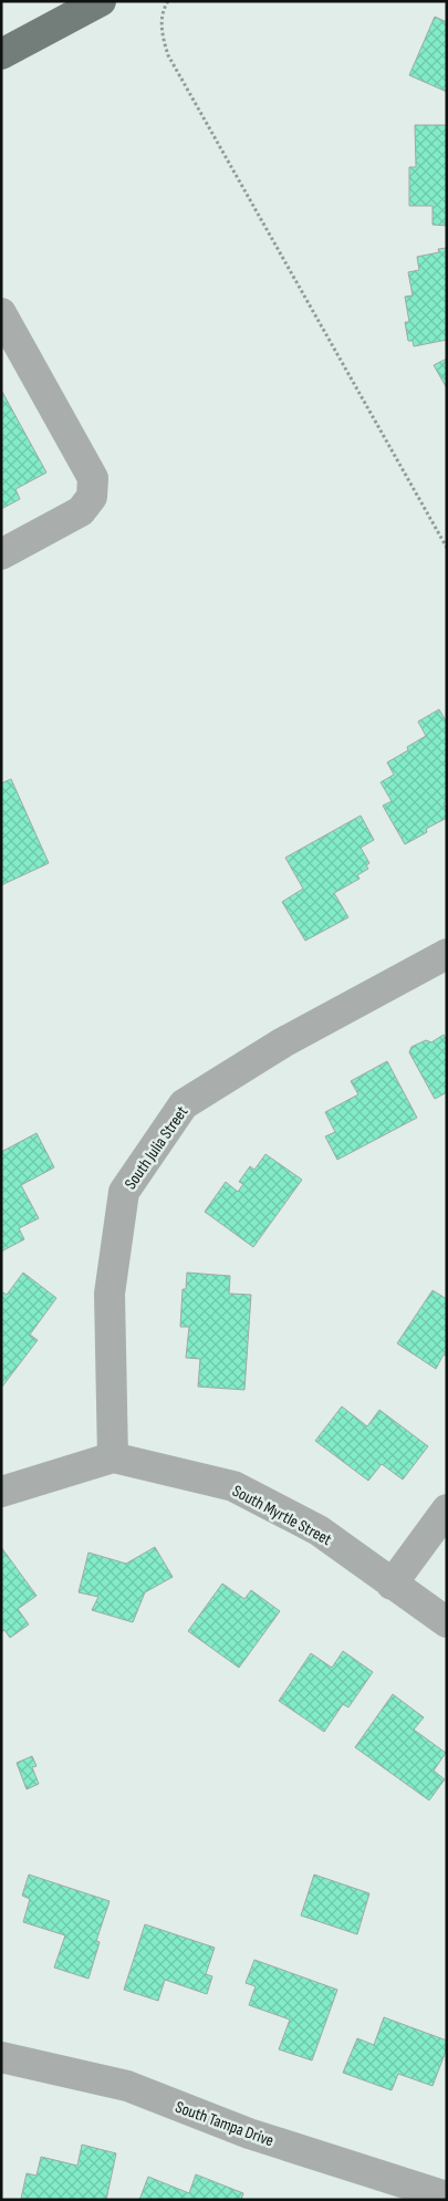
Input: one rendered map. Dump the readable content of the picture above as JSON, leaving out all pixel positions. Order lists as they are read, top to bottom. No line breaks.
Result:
{"streets":{"street":["South Julia Street","South Myrtle Street","South Tampa Drive"]},"crossings":[["South Julia Street","South Myrtle Street"]]}
